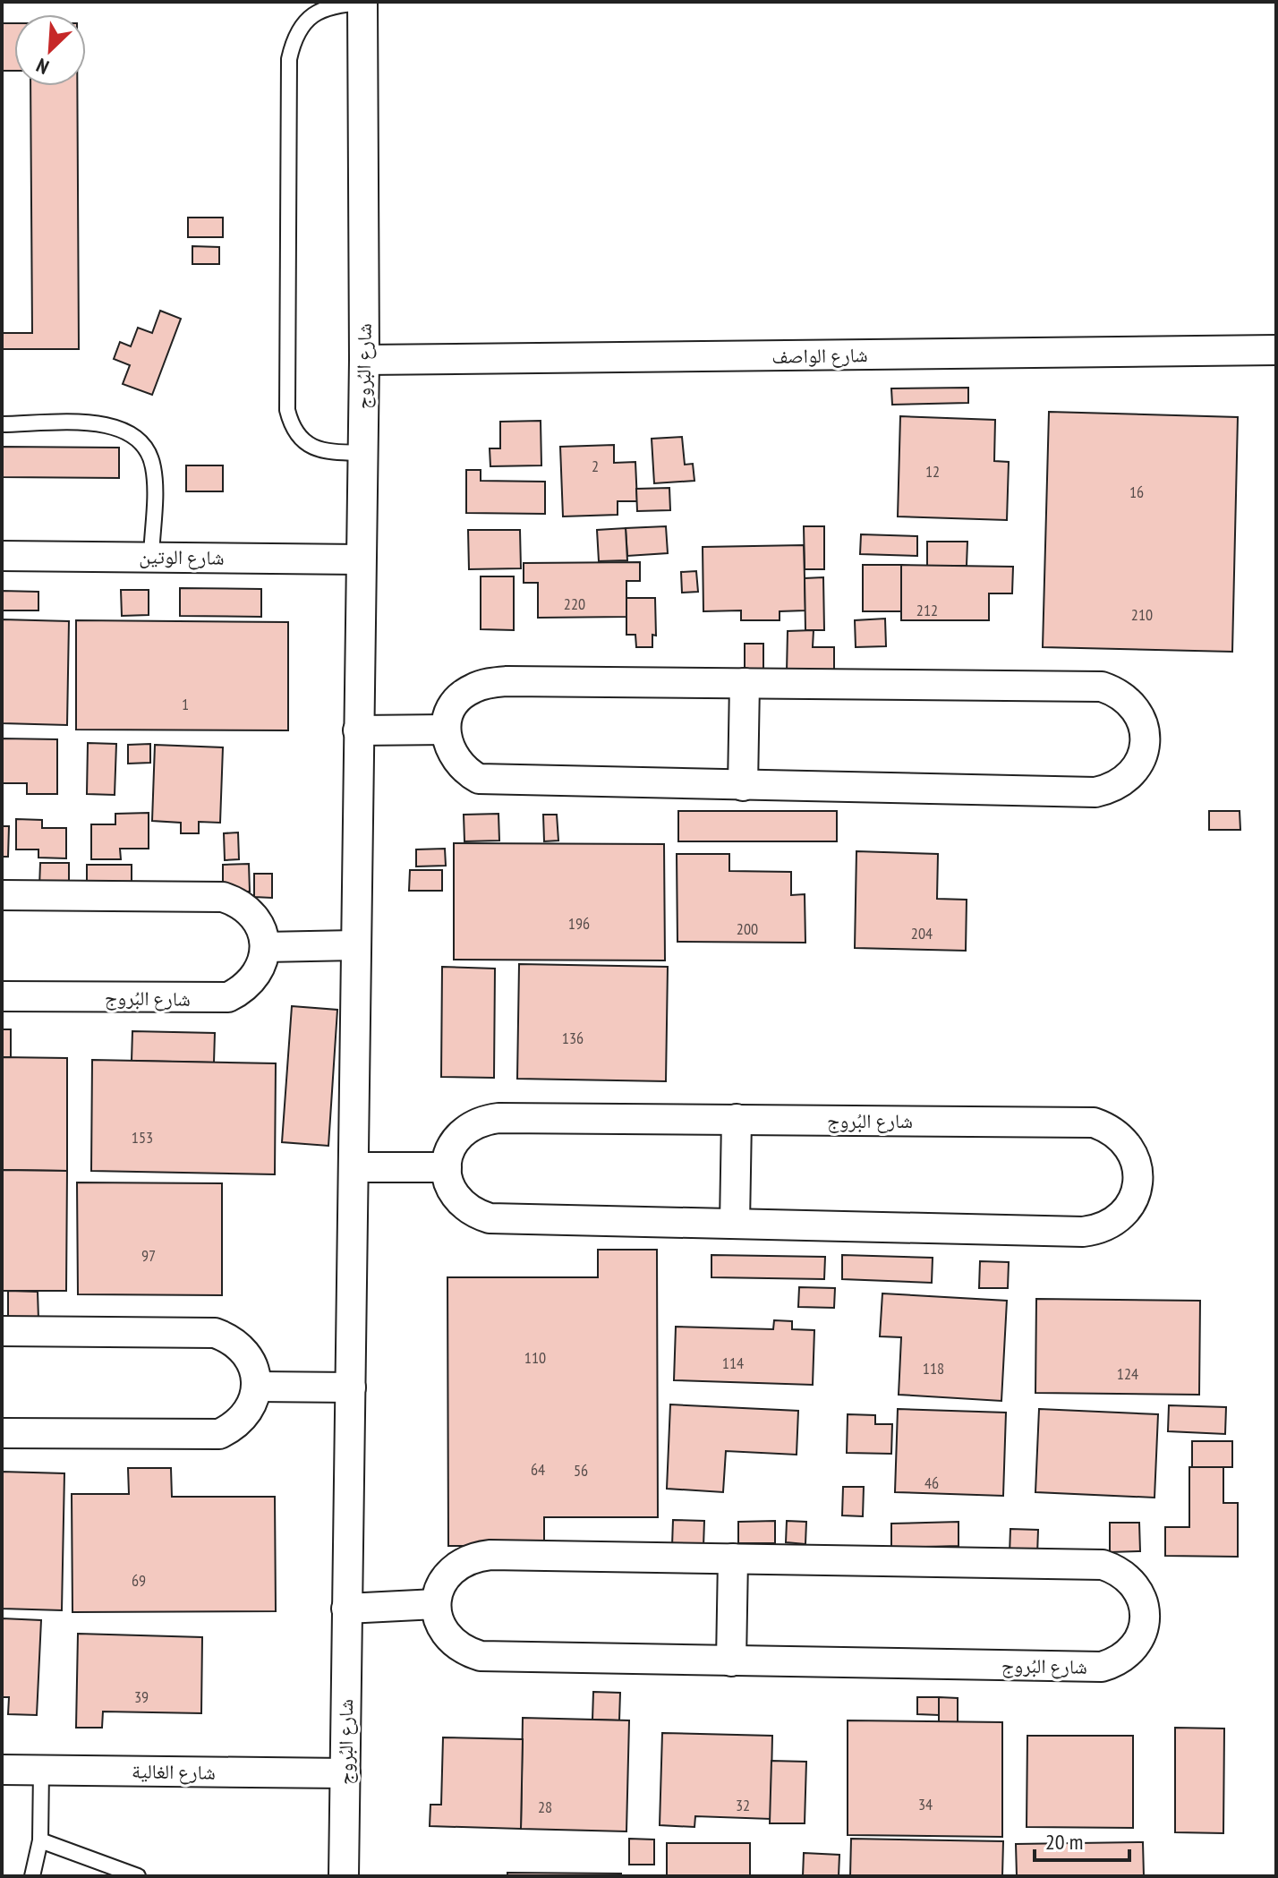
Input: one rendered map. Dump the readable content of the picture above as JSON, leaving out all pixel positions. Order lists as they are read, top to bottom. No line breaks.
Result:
{"streets":{"street":["شارع الواصف","شارع البُروج","شارع الوتين","شارع الغالية"]},"crossings":[["شارع الواصف","شارع البُروج"],["شارع البُروج","شارع الوتين"],["شارع البُروج","شارع الغالية"]],"house_numbers":["2","12","16","220","212","210","1","196","200","204","136","153","97","110","114","118","124","64","56","46","69","39","34","32","28"],"scale_bar":"20 m","north":"bottom left"}
